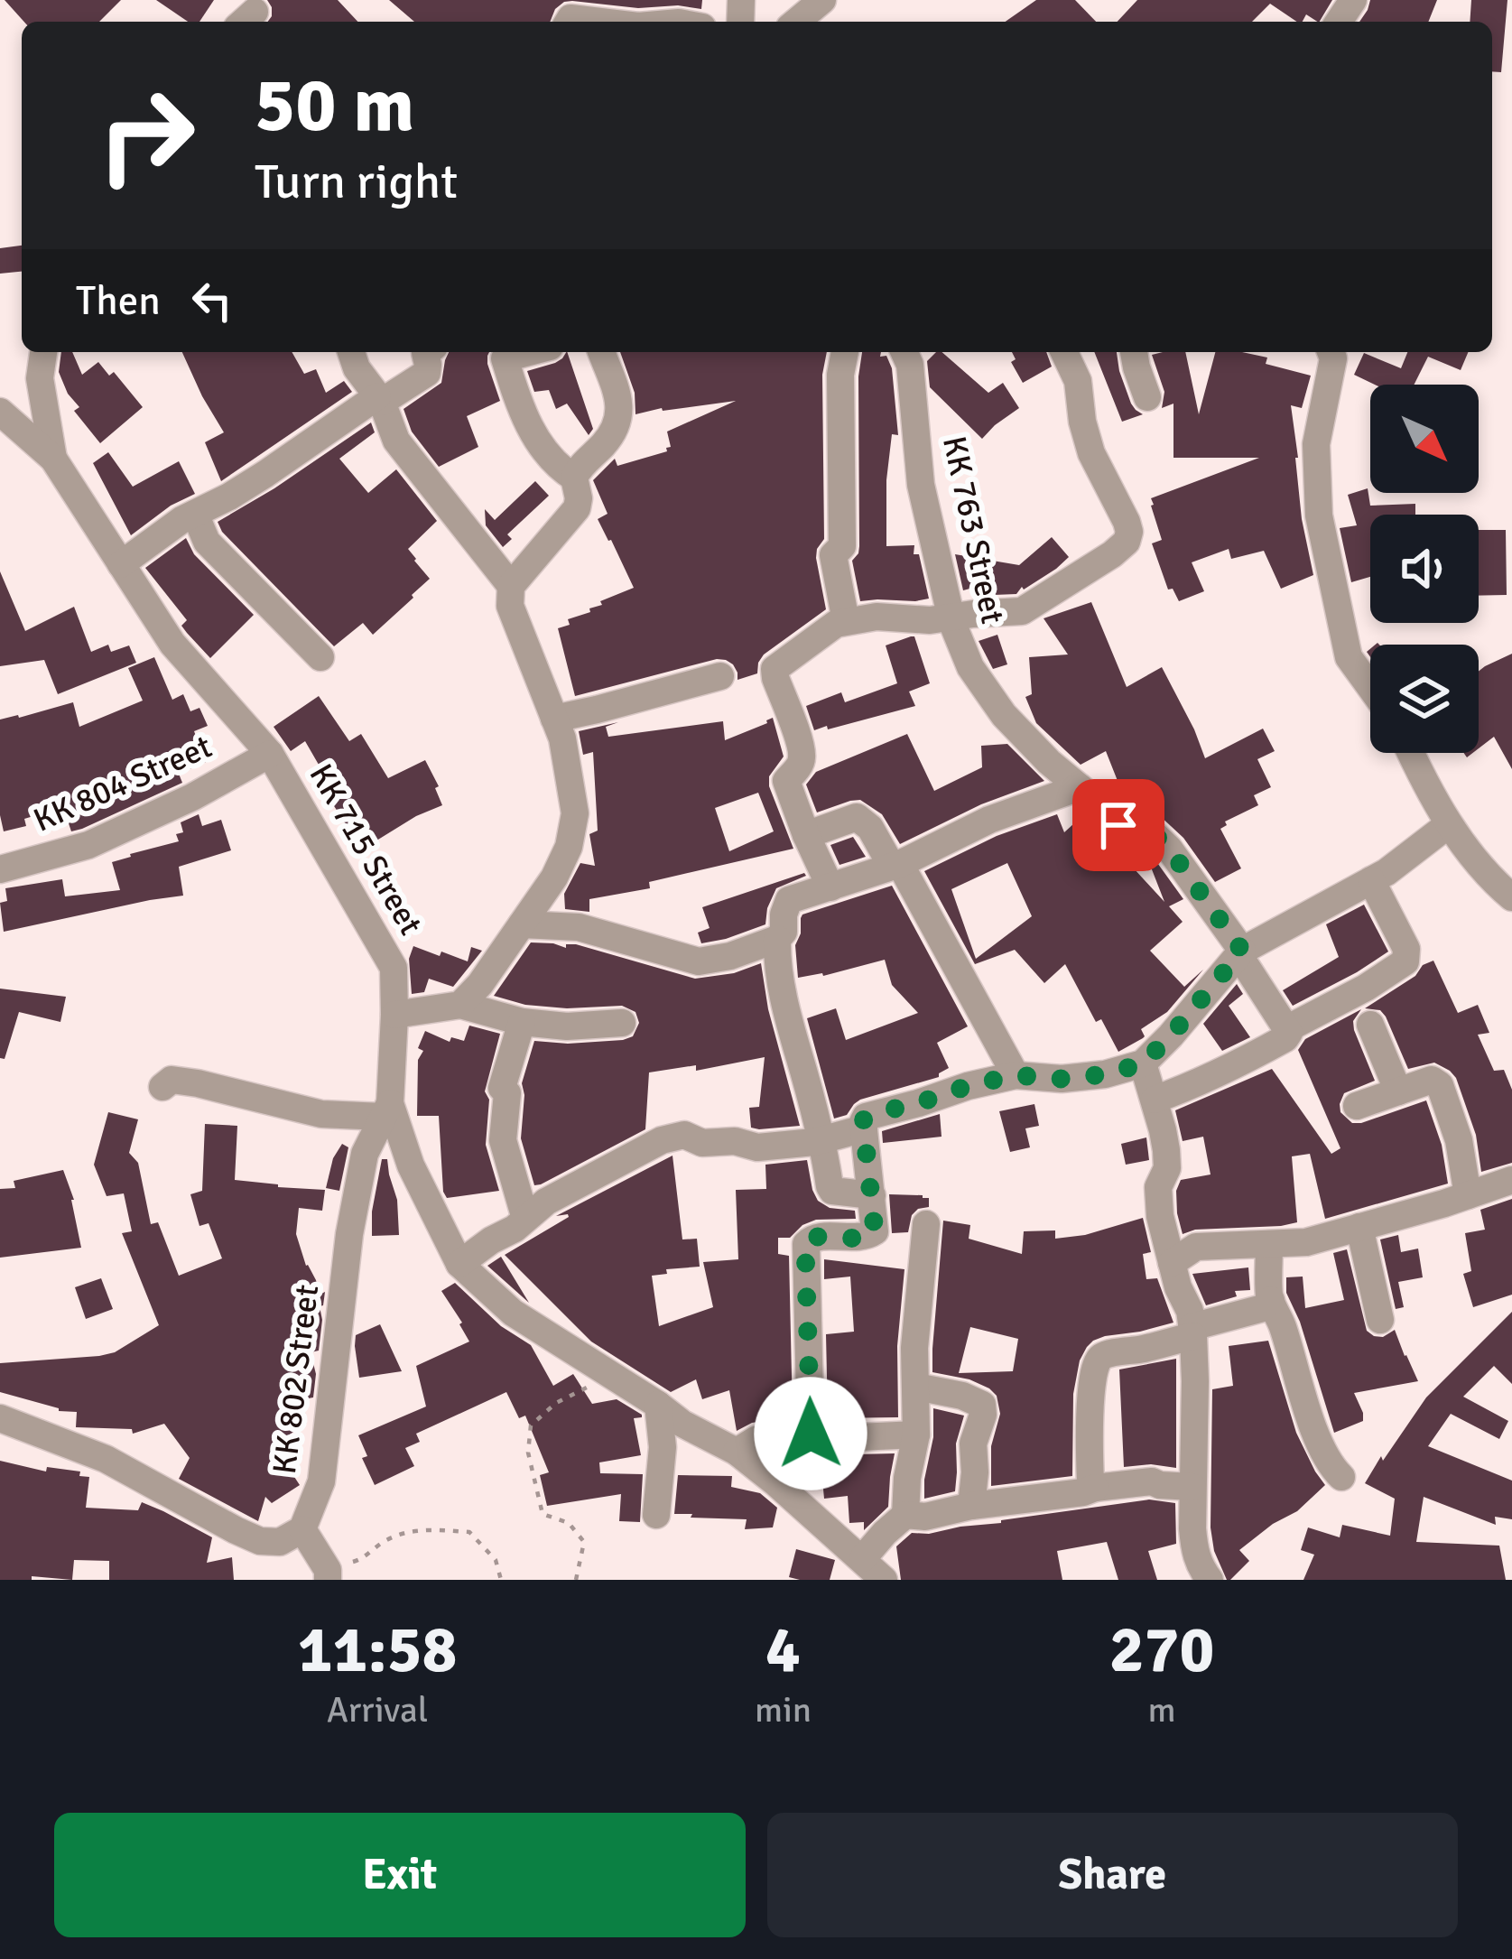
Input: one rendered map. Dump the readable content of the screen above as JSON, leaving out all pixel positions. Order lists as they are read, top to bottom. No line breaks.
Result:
{"streets":{"street":["KK 763 Street","KK 804 Street","KK 715 Street","KK 802 Street"]},"crossings":[["KK 804 Street","KK 715 Street"],["KK 715 Street","KK 802 Street"]],"north":"bottom right","page":{"turn":["50 m","Turn right"],"then":"Then","eta":["11:58","Arrival","4","min","270","m"],"buttons":["Exit","Share"]}}
